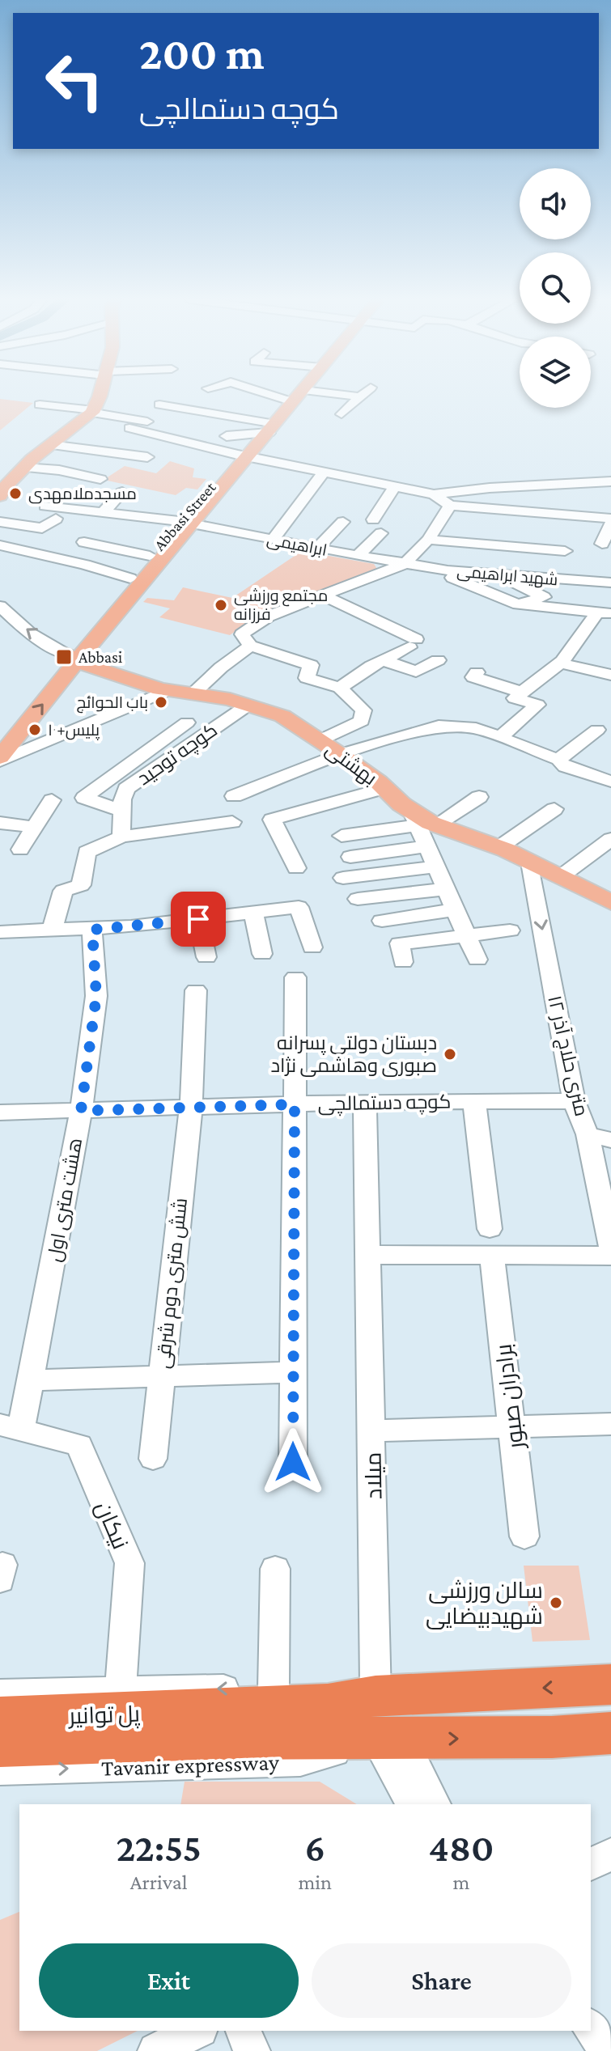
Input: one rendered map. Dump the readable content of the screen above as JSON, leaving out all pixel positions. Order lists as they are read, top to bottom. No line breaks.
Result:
{"streets":{"highway":["پل توانیر","Tavanir expressway"],"main road":["Abbasi Street","بهشتی"],"street":["ابراهیمی","شهید ابراهیمی","کوچه توحید","۱۲ متری حلاج آذر","کوچه دستمالچی","هشت متری اول","شش متری دوم شرقی","برادران صبور","میلاد","نیکان"]},"crossings":[["Abbasi Street","ابراهیمی"],["Abbasi Street","بهشتی"],["ابراهیمی","شهید ابراهیمی"],["کوچه توحید","بهشتی"],["بهشتی","۱۲ متری حلاج آذر"],["۱۲ متری حلاج آذر","کوچه دستمالچی"],["کوچه دستمالچی","هشت متری اول"],["کوچه دستمالچی","شش متری دوم شرقی"],["کوچه دستمالچی","میلاد"],["هشت متری اول","نیکان"],["میلاد","Tavanir expressway"],["نیکان","Tavanir expressway"],["پل توانیر","Tavanir expressway"]],"places":{"other":["مسجدملامهدی","مجتمع ورزشی فرزانه","باب الحوائج","پلیس+۱۰","دبستان دولتی پسرانه صبوری وهاشمی نژاد","سالن ورزشی شهیدبیضایی"],"transit":["Abbasi"]},"page":{"turn":["200 m","کوچه دستمالچی"],"eta":["22:55","Arrival","6","min","480","m"],"buttons":["Exit","Share"]}}
